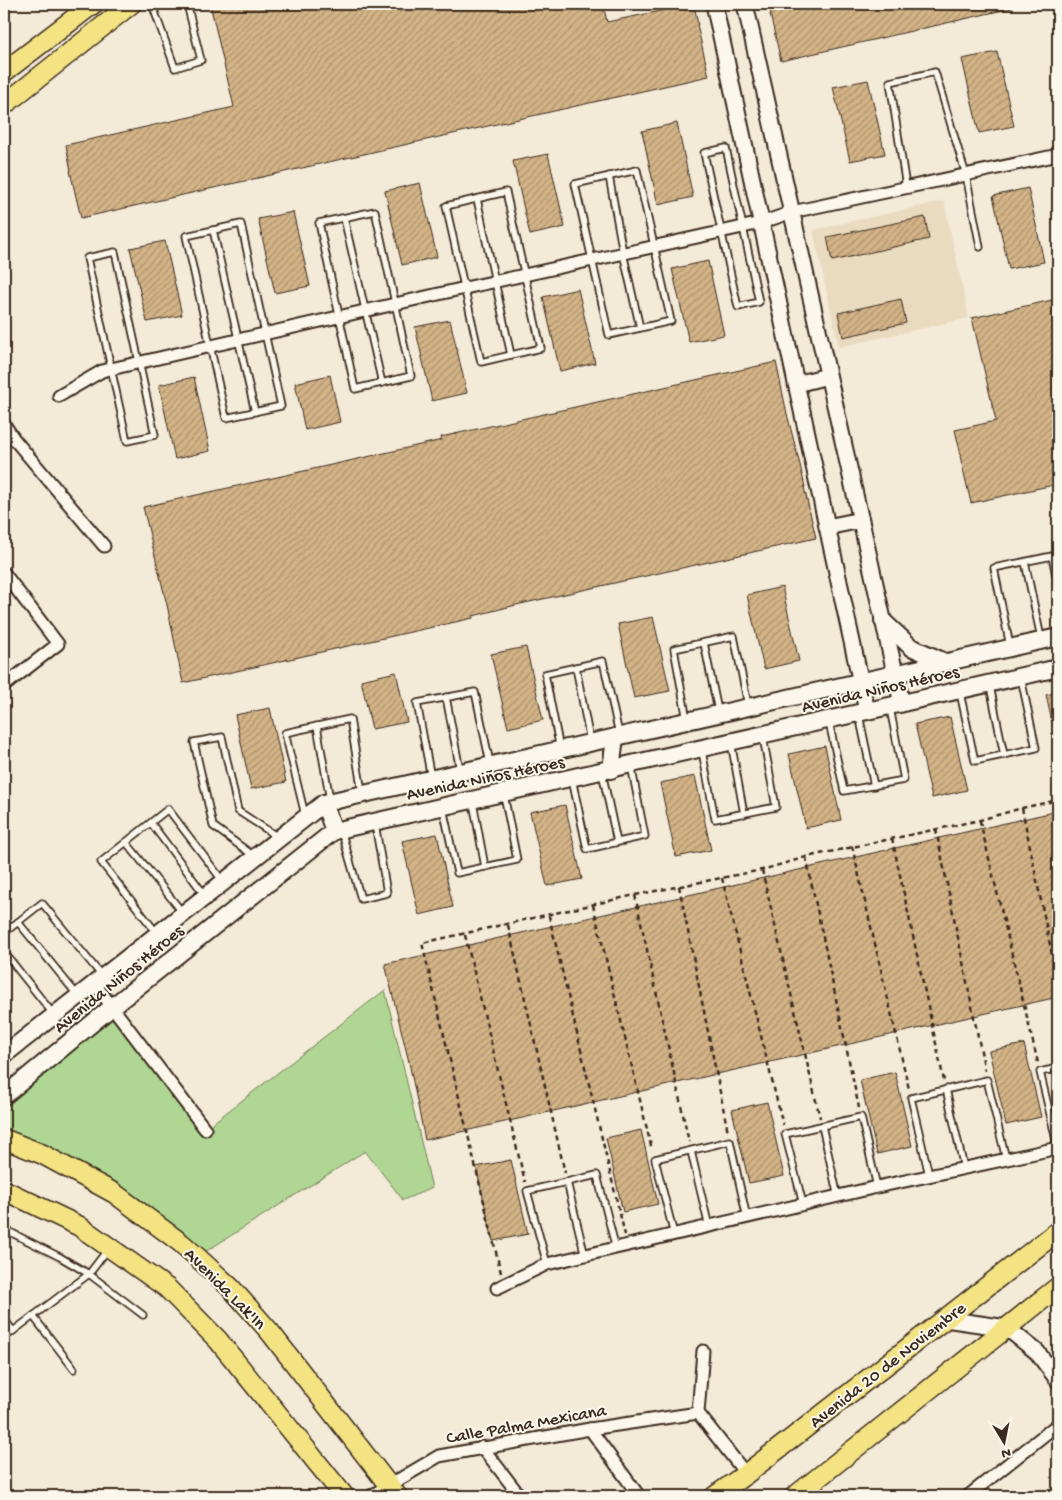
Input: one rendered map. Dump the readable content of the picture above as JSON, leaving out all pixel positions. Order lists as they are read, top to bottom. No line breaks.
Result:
{"streets":{"main road":["Avenida Niños Héroes","Avenida Lak'In","Avenida 20 de Noviembre"],"street":["Calle Palma Mexicana"]},"crossings":[["Avenida Lak'In","Calle Palma Mexicana"]],"north":"bottom"}
